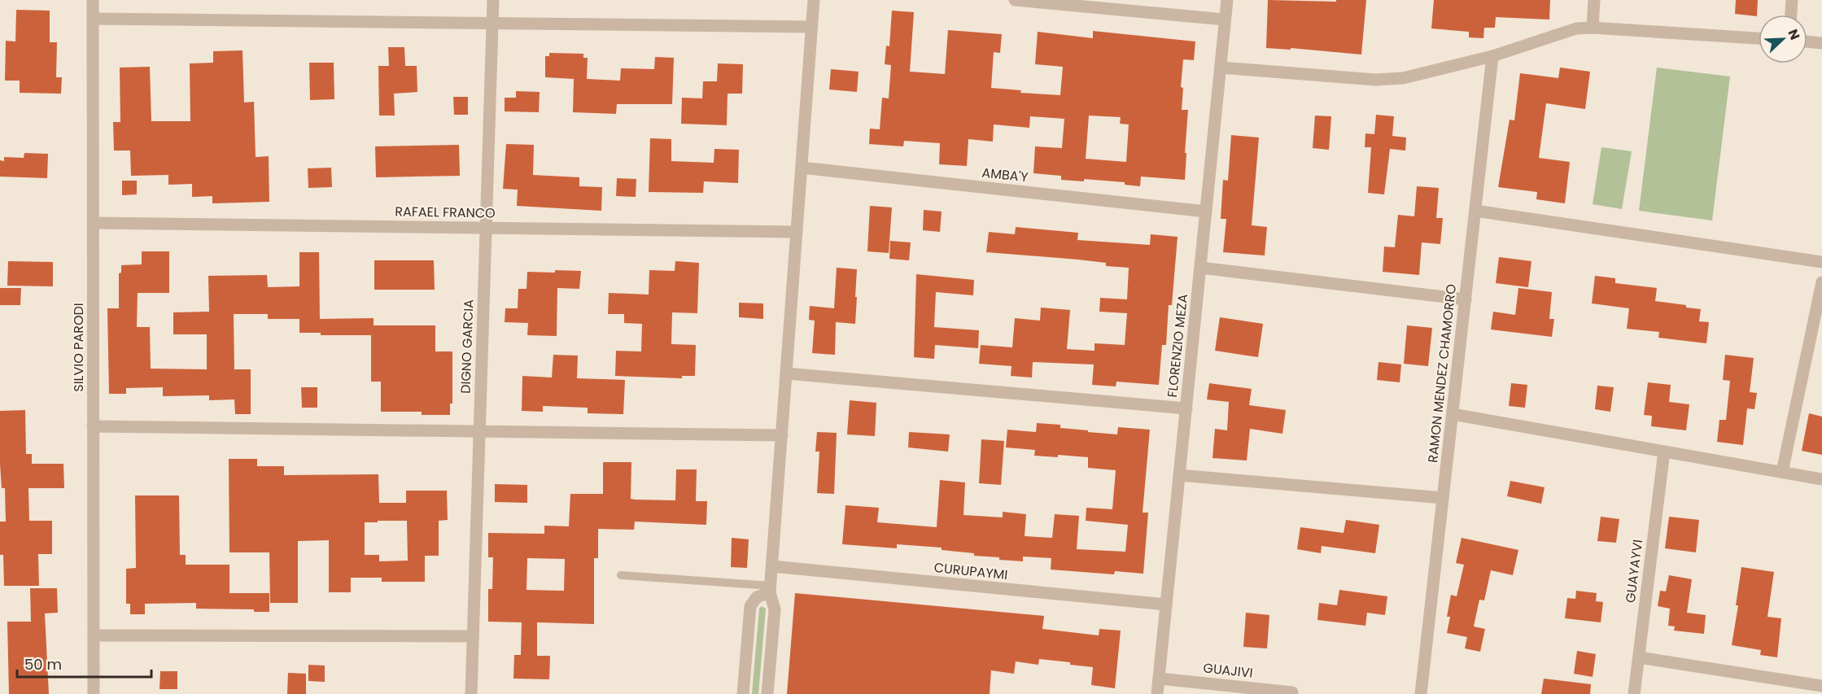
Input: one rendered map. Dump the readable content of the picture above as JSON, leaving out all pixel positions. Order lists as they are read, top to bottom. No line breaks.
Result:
{"streets":{"street":["AMBA'Y","RAFAEL FRANCO","FLORENZIO MEZA","DIGNO GARCIA","SILVIO PARODI","RAMON MENDEZ CHAMORRO","CURUPAYMI","GUAYAYVI","GUAJIVI"]},"crossings":[["AMBA'Y","FLORENZIO MEZA"],["RAFAEL FRANCO","DIGNO GARCIA"],["RAFAEL FRANCO","SILVIO PARODI"],["FLORENZIO MEZA","CURUPAYMI"],["FLORENZIO MEZA","GUAJIVI"]],"scale_bar":"50 m","north":"top right"}
